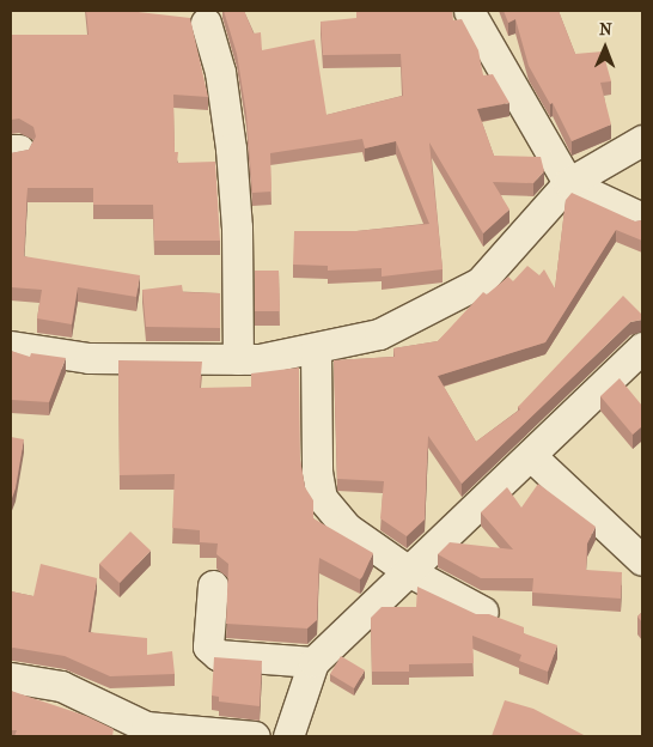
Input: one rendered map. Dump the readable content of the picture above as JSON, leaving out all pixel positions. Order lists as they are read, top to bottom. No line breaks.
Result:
{"north":"top"}
